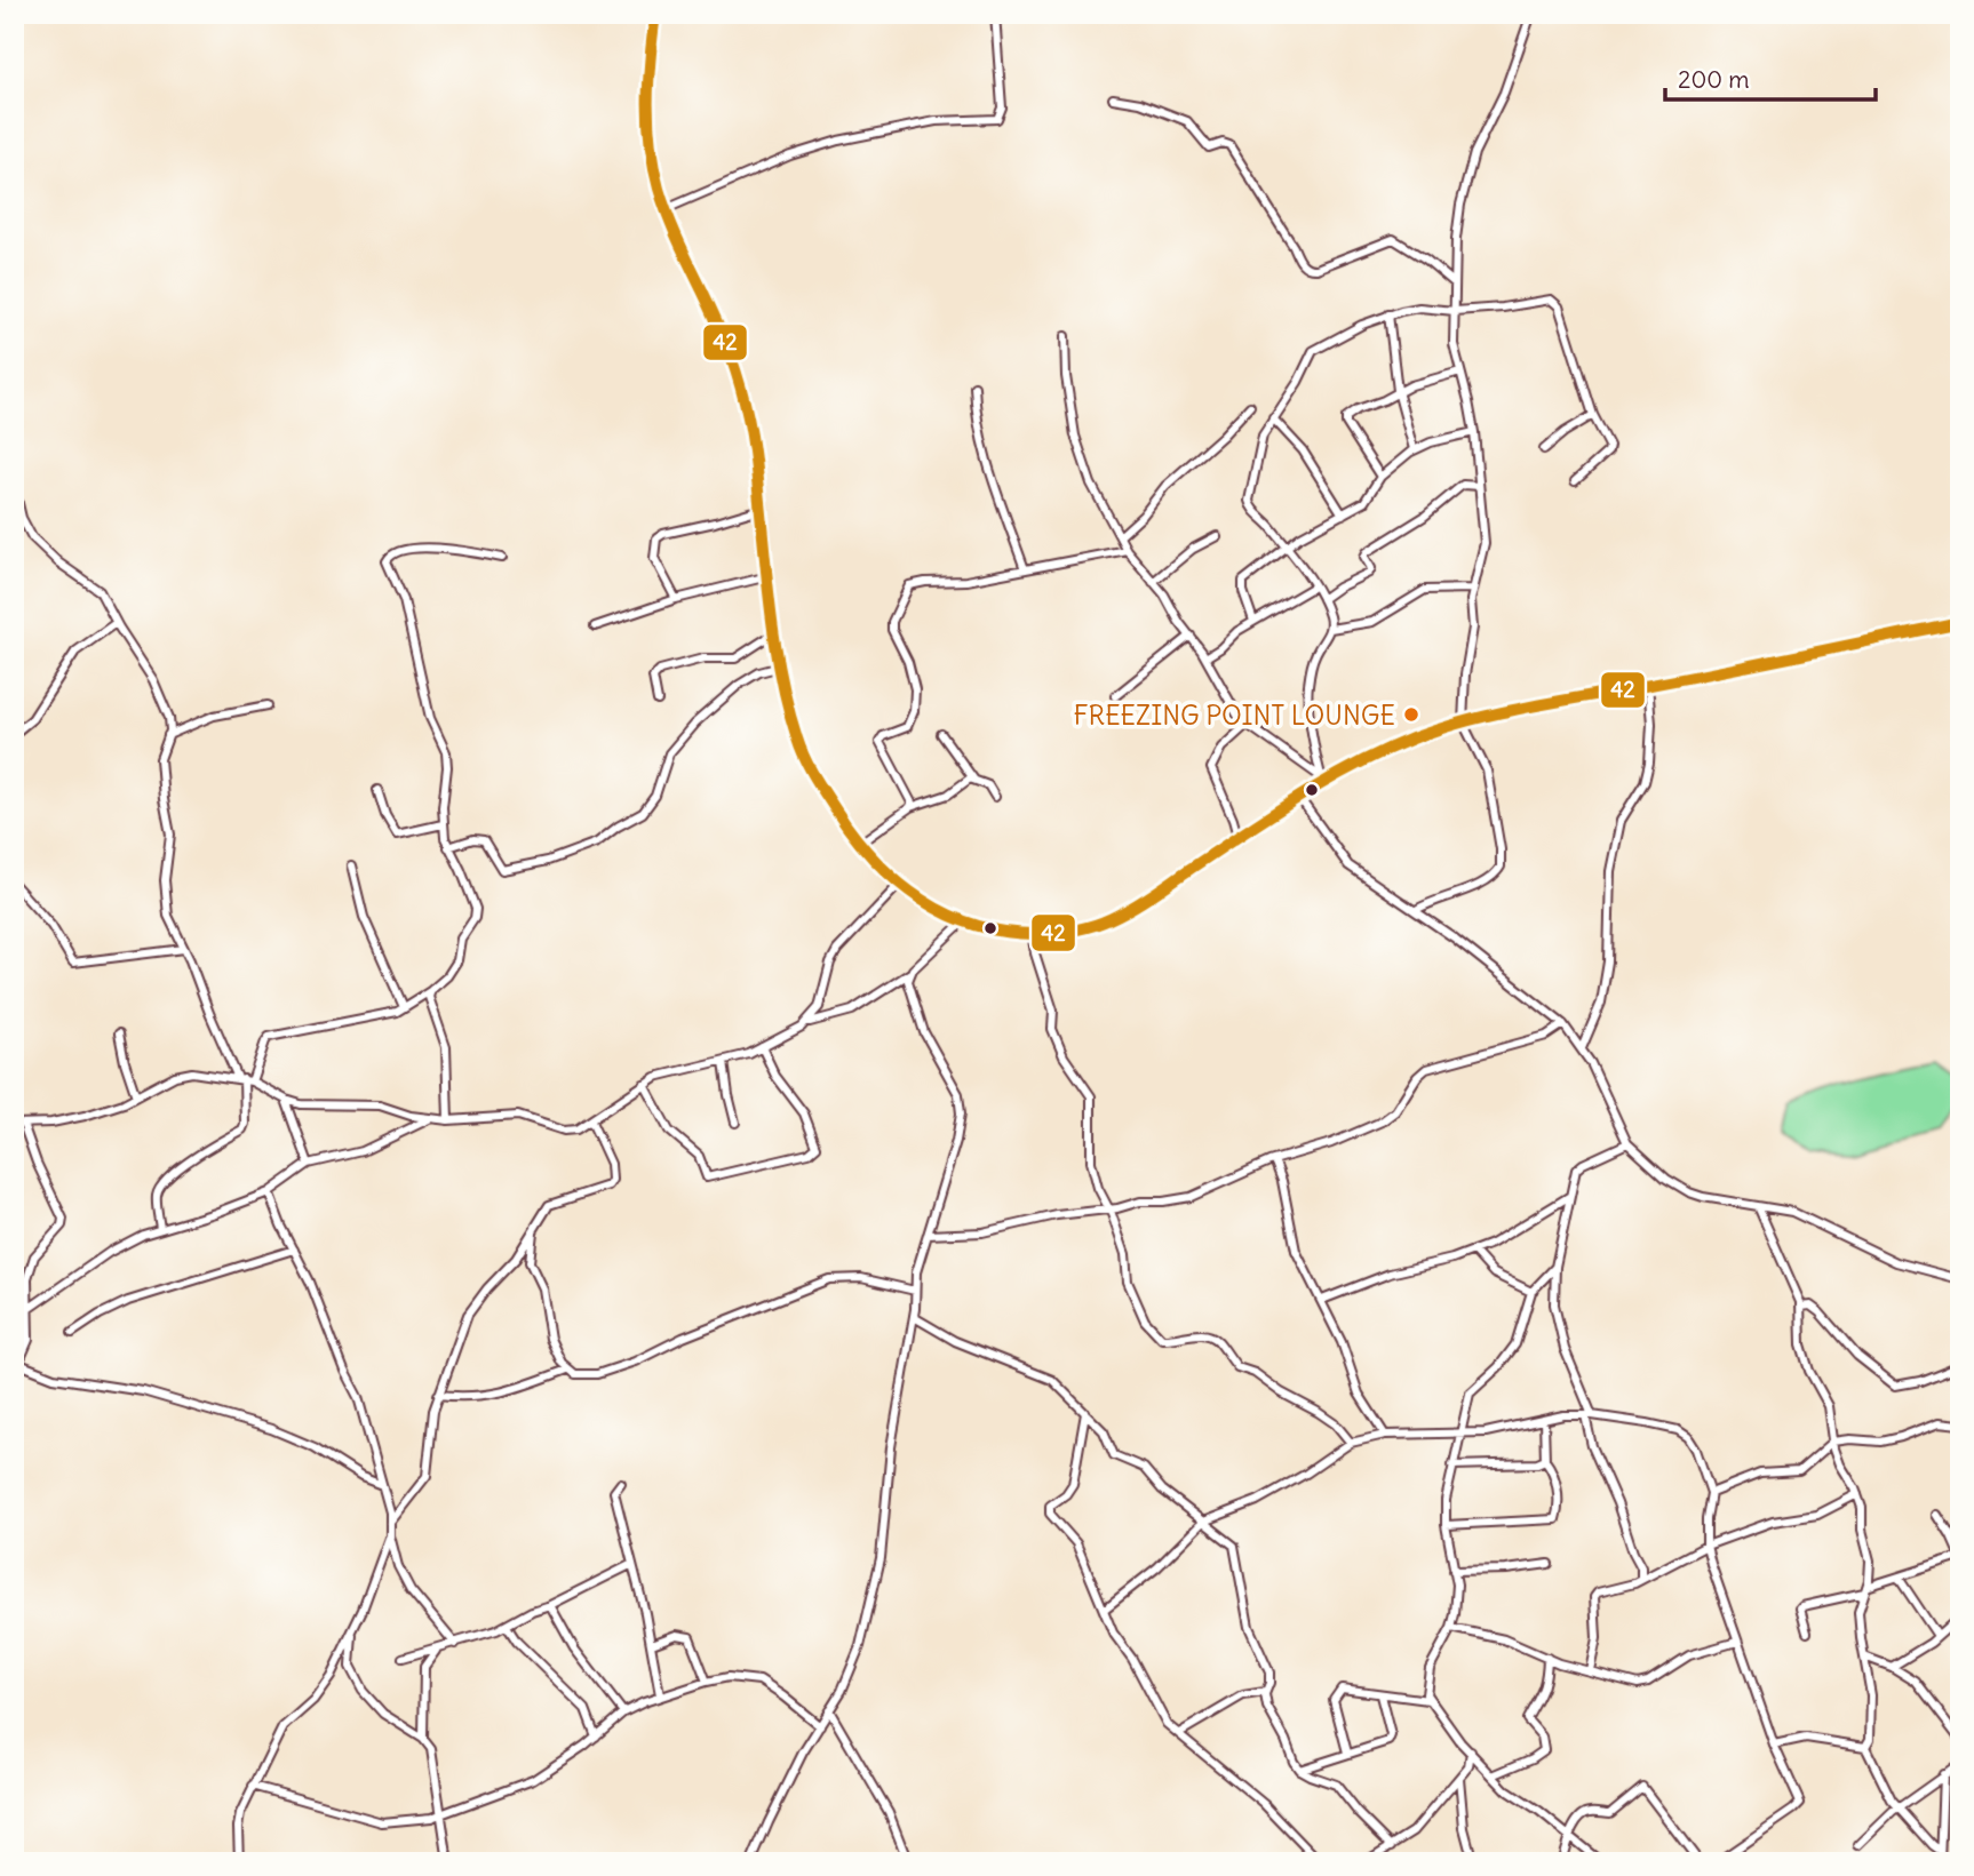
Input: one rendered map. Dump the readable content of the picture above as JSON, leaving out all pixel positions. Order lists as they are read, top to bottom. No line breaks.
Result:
{"places":["FREEZING POINT LOUNGE"],"lines":["transit line 42"],"scale_bar":"200 m"}
